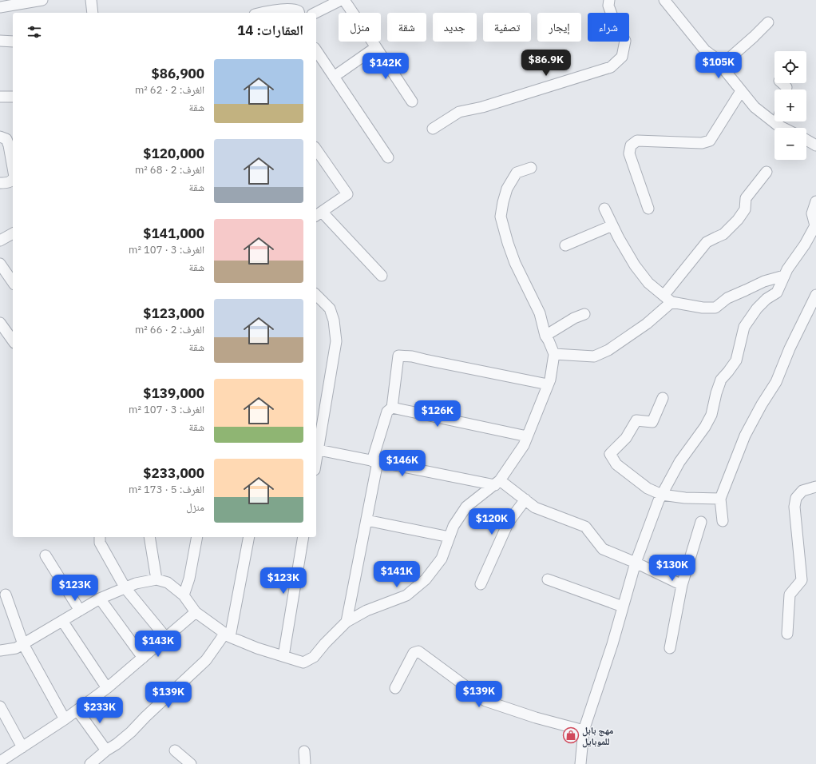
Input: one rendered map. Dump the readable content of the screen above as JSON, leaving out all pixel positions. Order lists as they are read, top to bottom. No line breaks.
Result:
{"places":{"shop":["مهج بابل للموبايل"]},"page":{"chip":["شراء","إيجار","تصفية","جديد","شقة","منزل"],"heading":"العقارات: 14","price":["$86.9K","$105K","$142K","$126K","$146K","$120K","$130K","$141K","$123K","$123K","$143K","$139K","$139K","$233K"],"map_buttons":["+","−"],"list":[{"name":"$86,900","note":"الغرف: 2 · 62 m² · شقة"},{"name":"$120,000","note":"الغرف: 2 · 68 m² · شقة"},{"name":"$141,000","note":"الغرف: 3 · 107 m² · شقة"},{"name":"$123,000","note":"الغرف: 2 · 66 m² · شقة"},{"name":"$139,000","note":"الغرف: 3 · 107 m² · شقة"},{"name":"$233,000","note":"الغرف: 5 · 173 m² · منزل"}]}}
